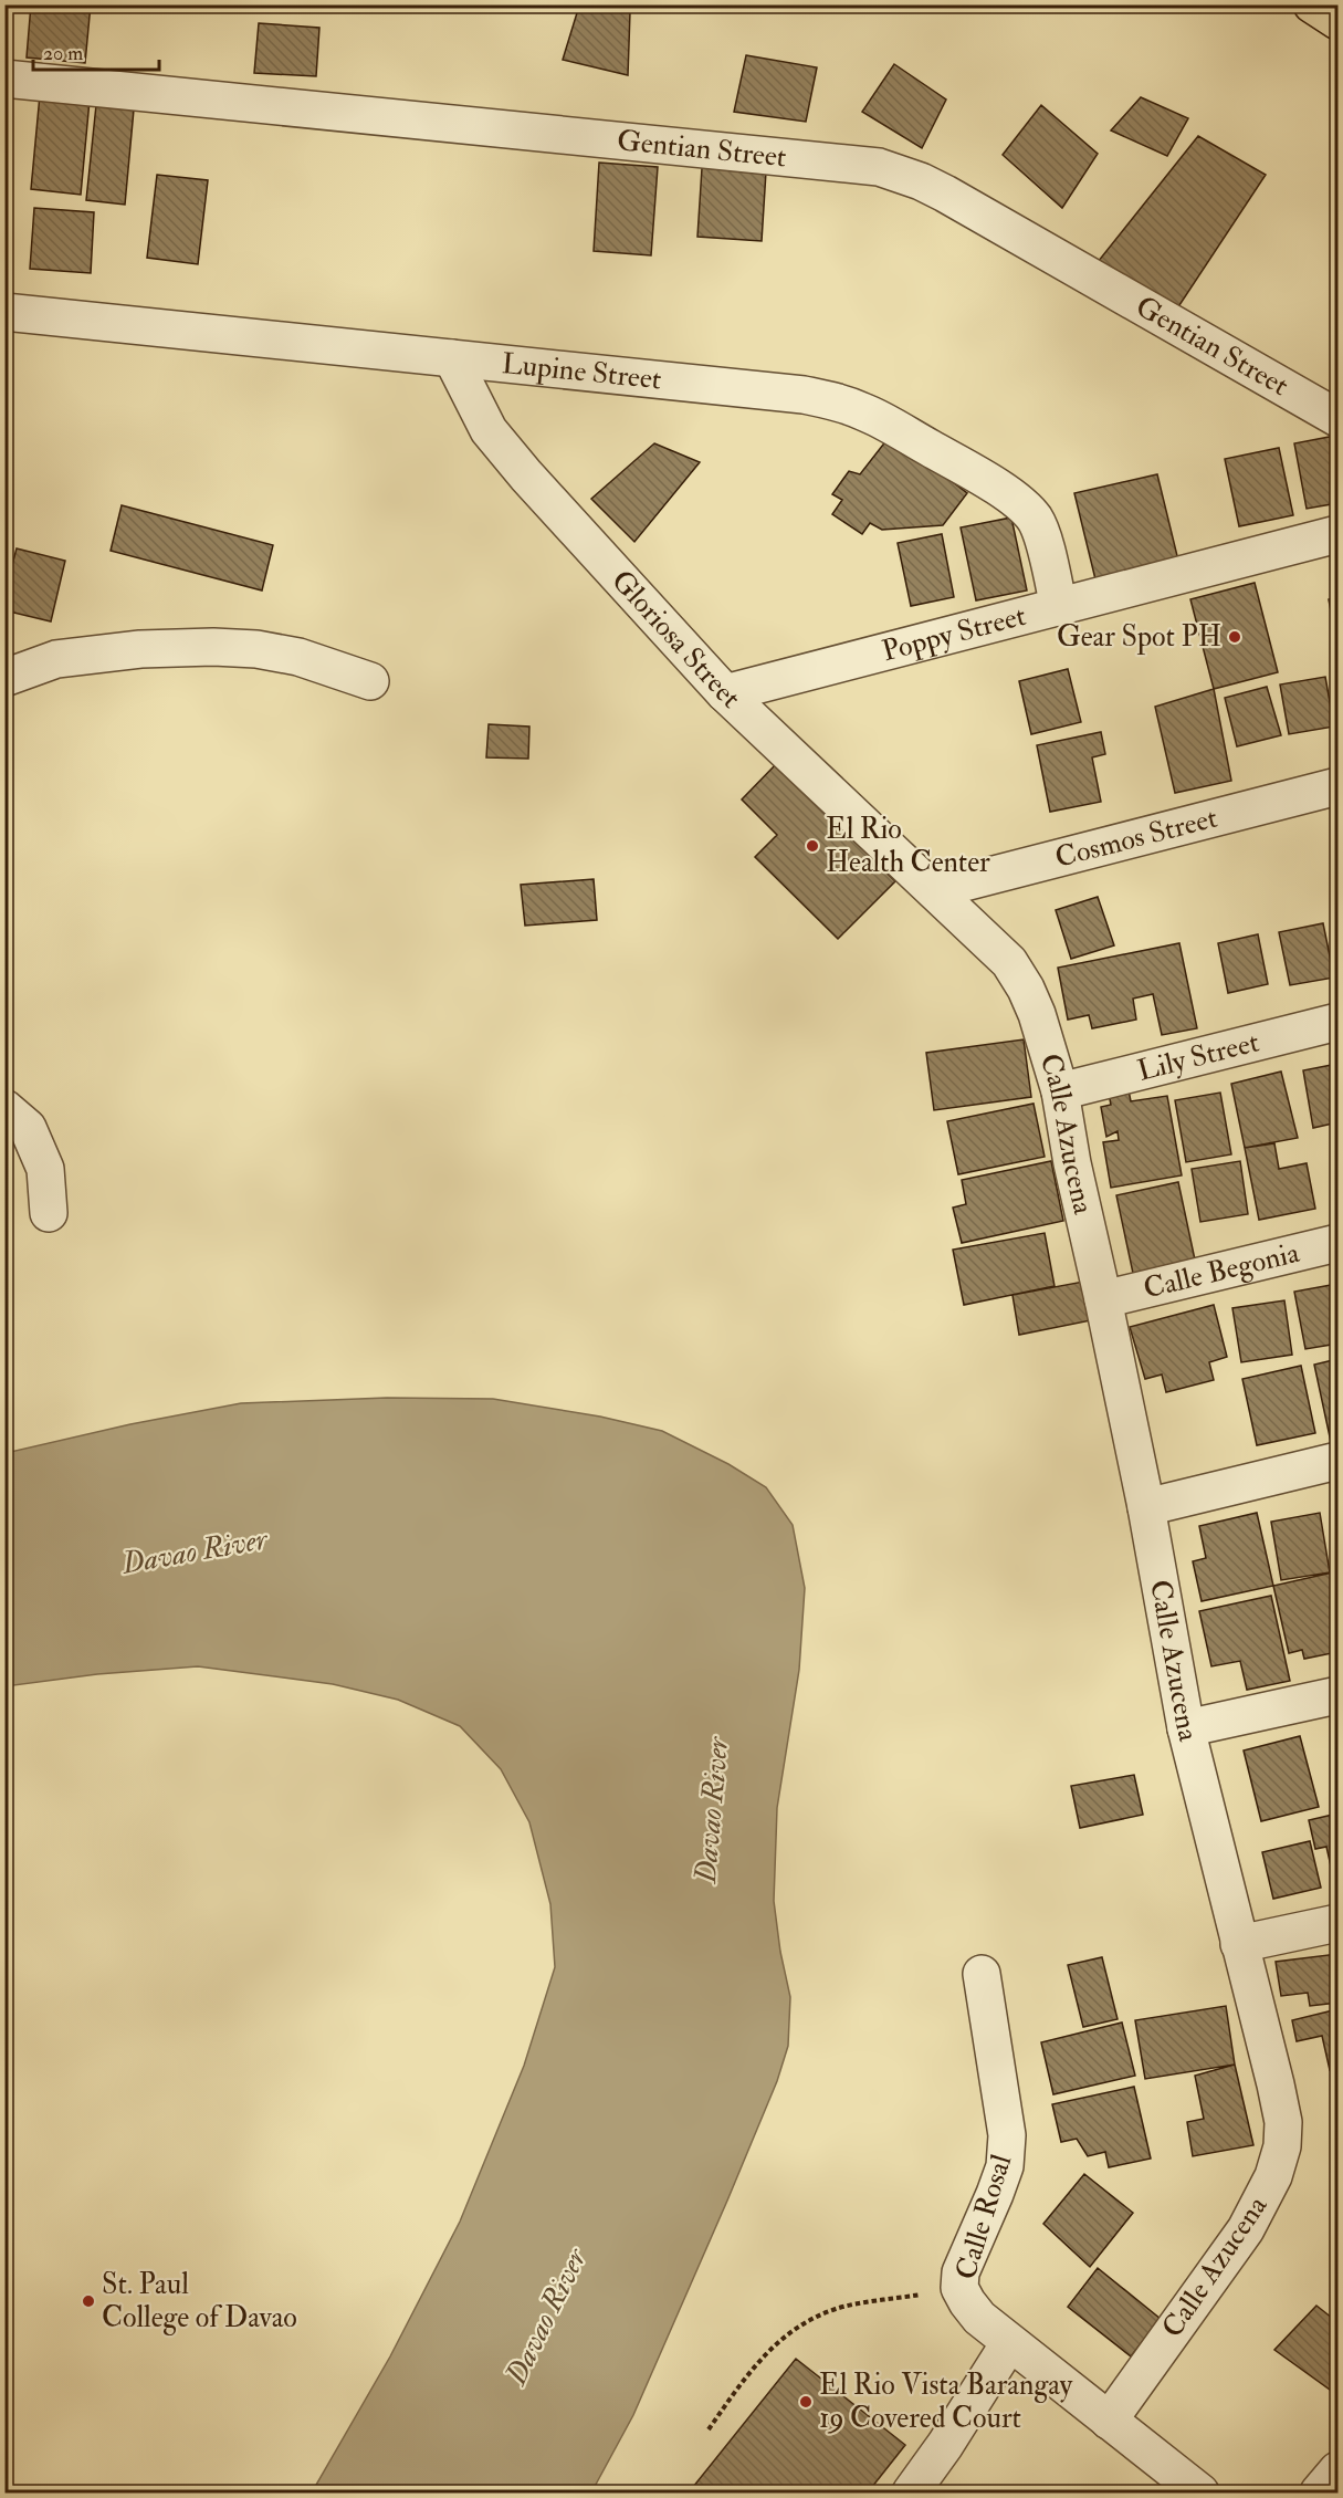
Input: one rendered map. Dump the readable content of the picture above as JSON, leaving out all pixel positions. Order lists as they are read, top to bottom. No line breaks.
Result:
{"streets":{"street":["Gentian Street","Lupine Street","Poppy Street","Gloriosa Street","Cosmos Street","Lily Street","Calle Azucena","Calle Begonia","Calle Rosal"]},"crossings":[["Lupine Street","Poppy Street"],["Lupine Street","Gloriosa Street"],["Poppy Street","Gloriosa Street"],["Gloriosa Street","Cosmos Street"],["Gloriosa Street","Calle Azucena"],["Cosmos Street","Calle Azucena"],["Lily Street","Calle Azucena"],["Calle Azucena","Calle Begonia"],["Calle Azucena","Calle Rosal"]],"water":["Davao River"],"places":["Gear Spot PH","El Rio Health Center","St. Paul College of Davao","El Rio Vista Barangay 19 Covered Court"],"scale_bar":"20 m"}
